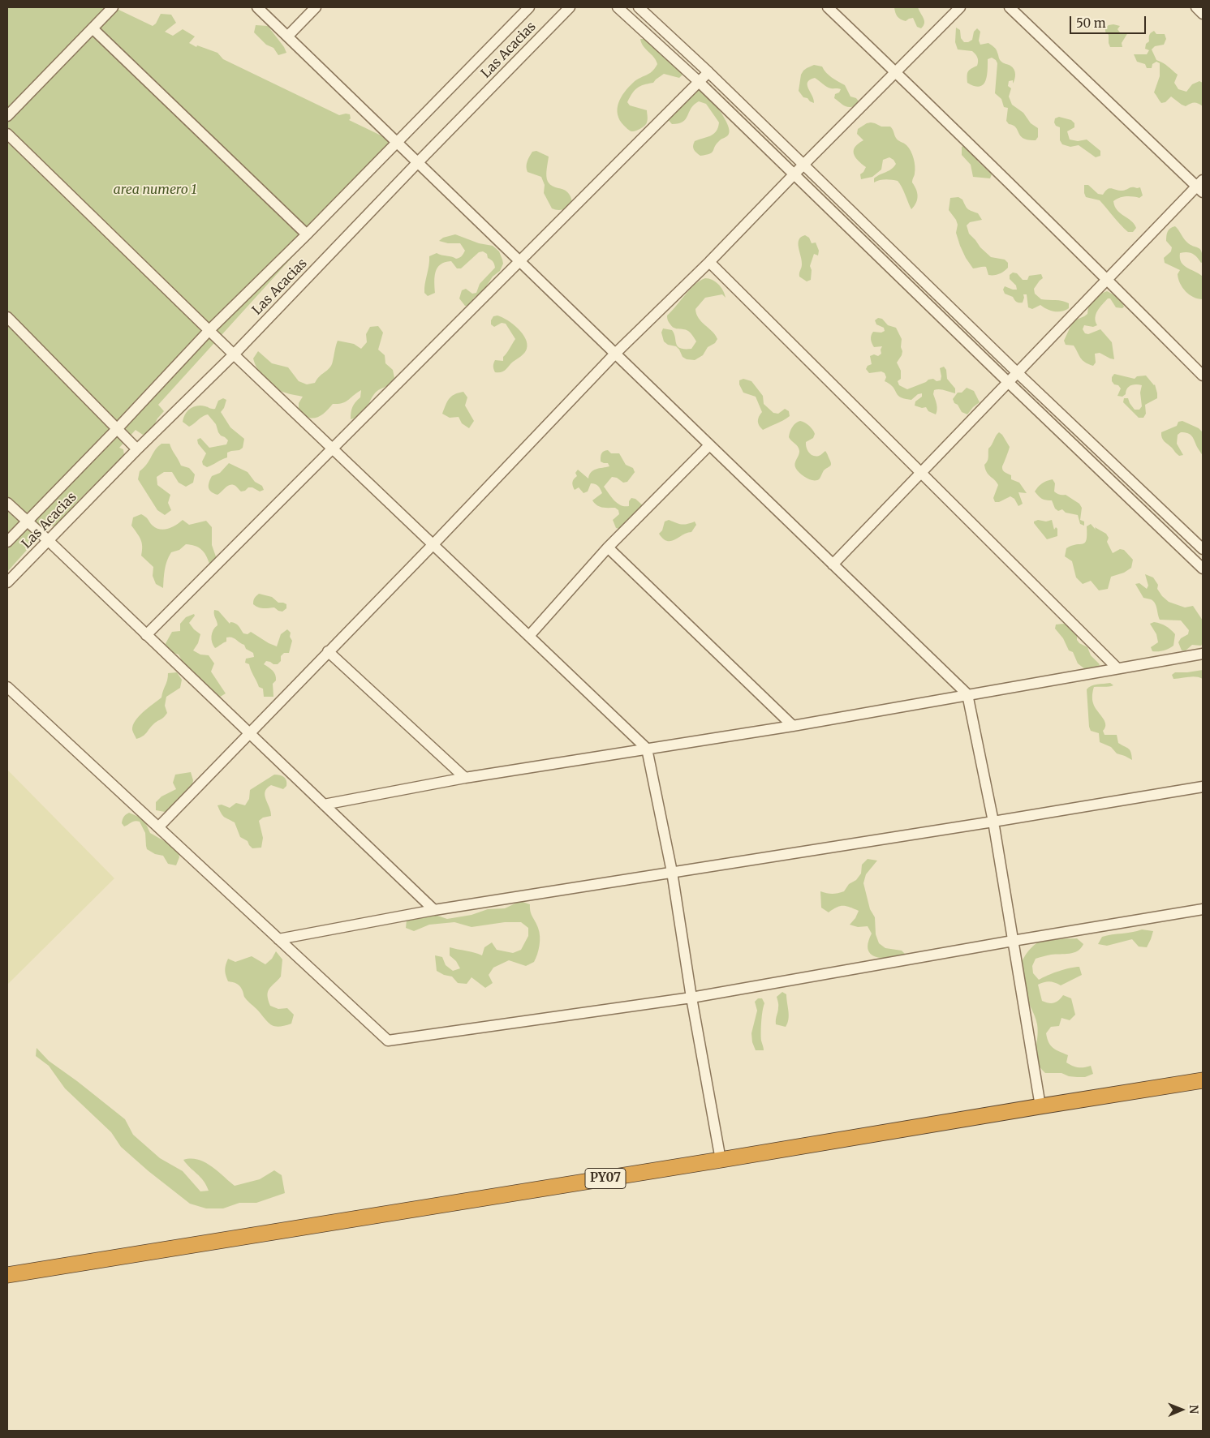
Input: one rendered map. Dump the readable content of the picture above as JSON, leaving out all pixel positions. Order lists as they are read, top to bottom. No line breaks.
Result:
{"streets":{"highway":["PY07"],"street":["Las Acacias"]},"parks":["area numero 1"],"scale_bar":"50 m","north":"right"}
